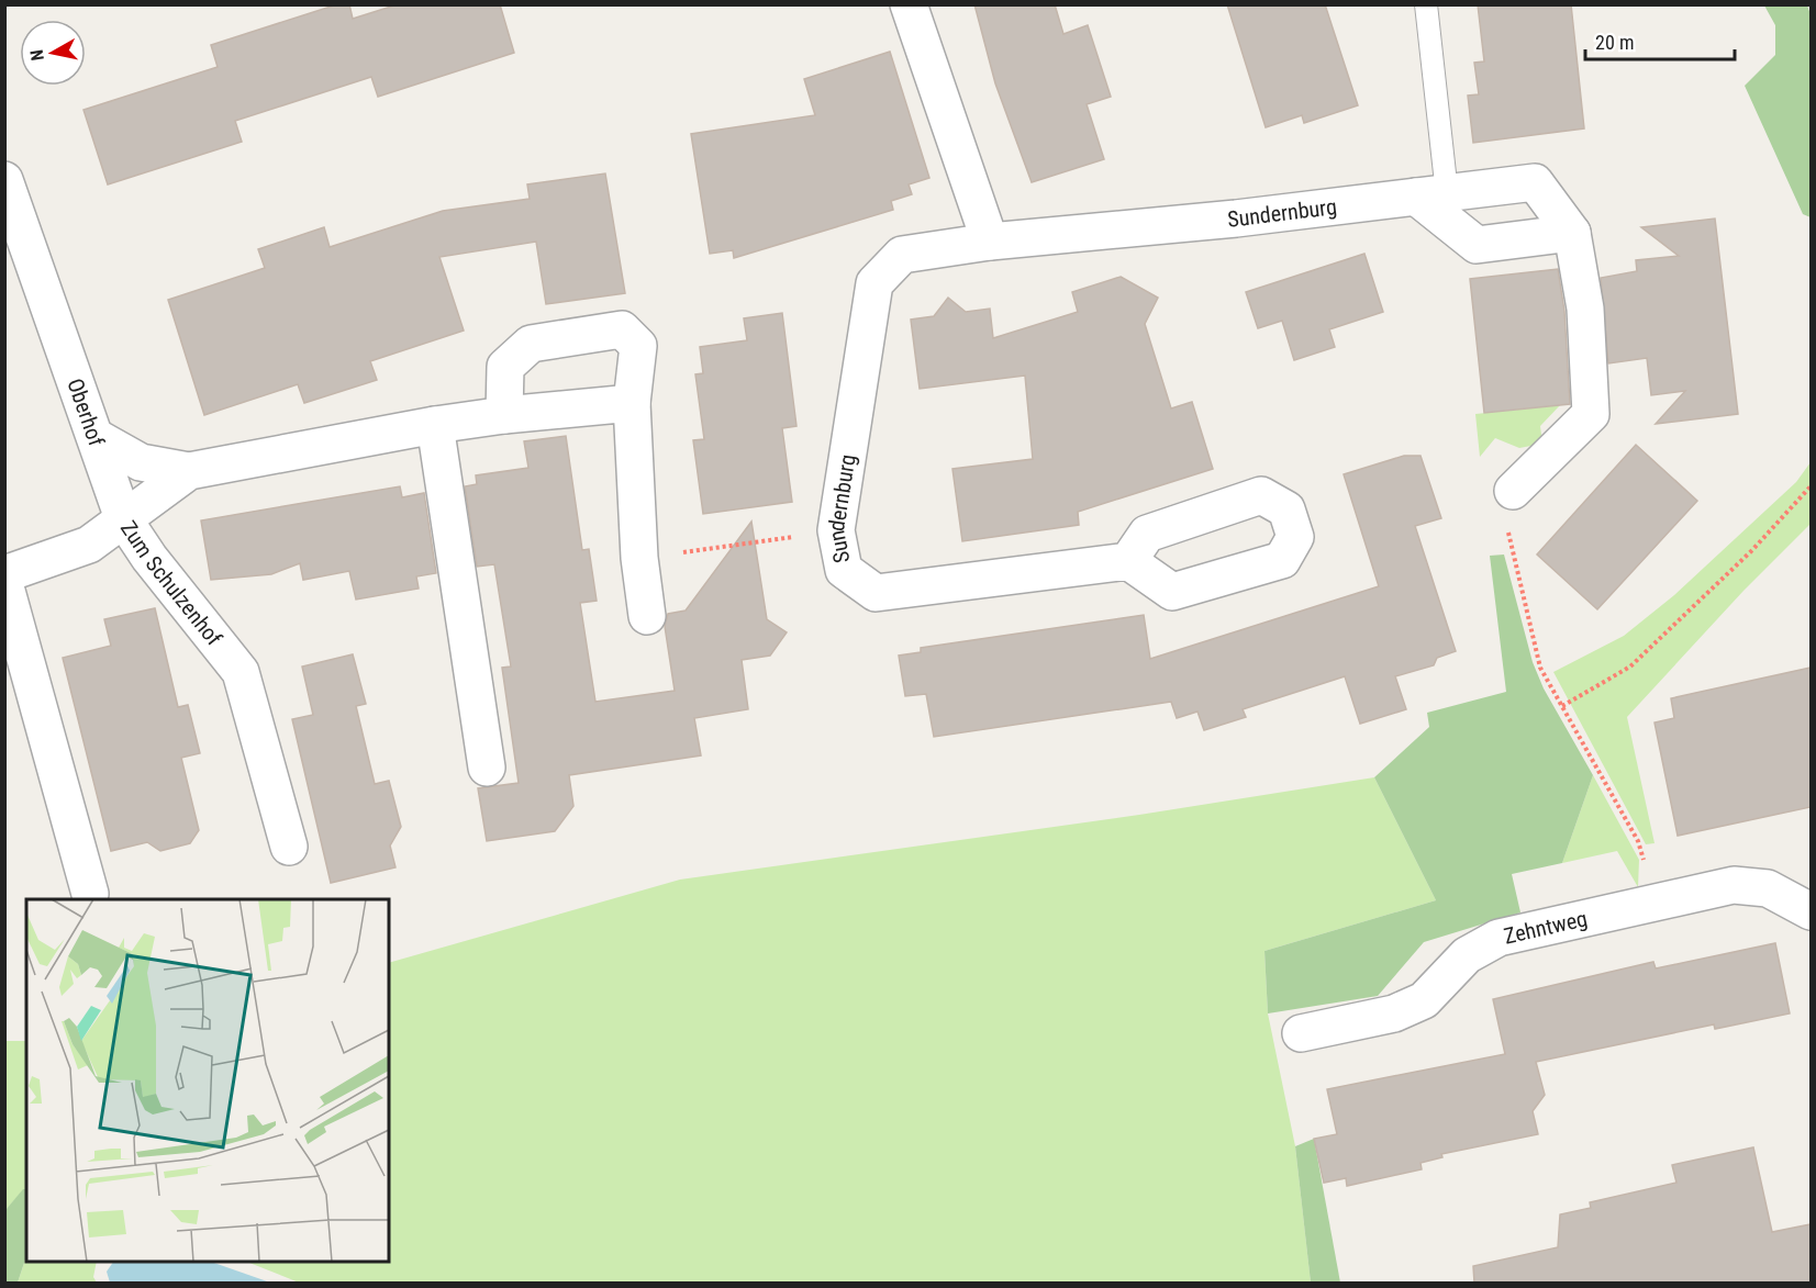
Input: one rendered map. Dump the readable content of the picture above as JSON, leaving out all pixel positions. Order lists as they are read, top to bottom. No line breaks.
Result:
{"streets":{"street":["Sundernburg","Oberhof","Zum Schulzenhof","Zehntweg"]},"crossings":[["Oberhof","Zum Schulzenhof"]],"scale_bar":"20 m","north":"left"}
